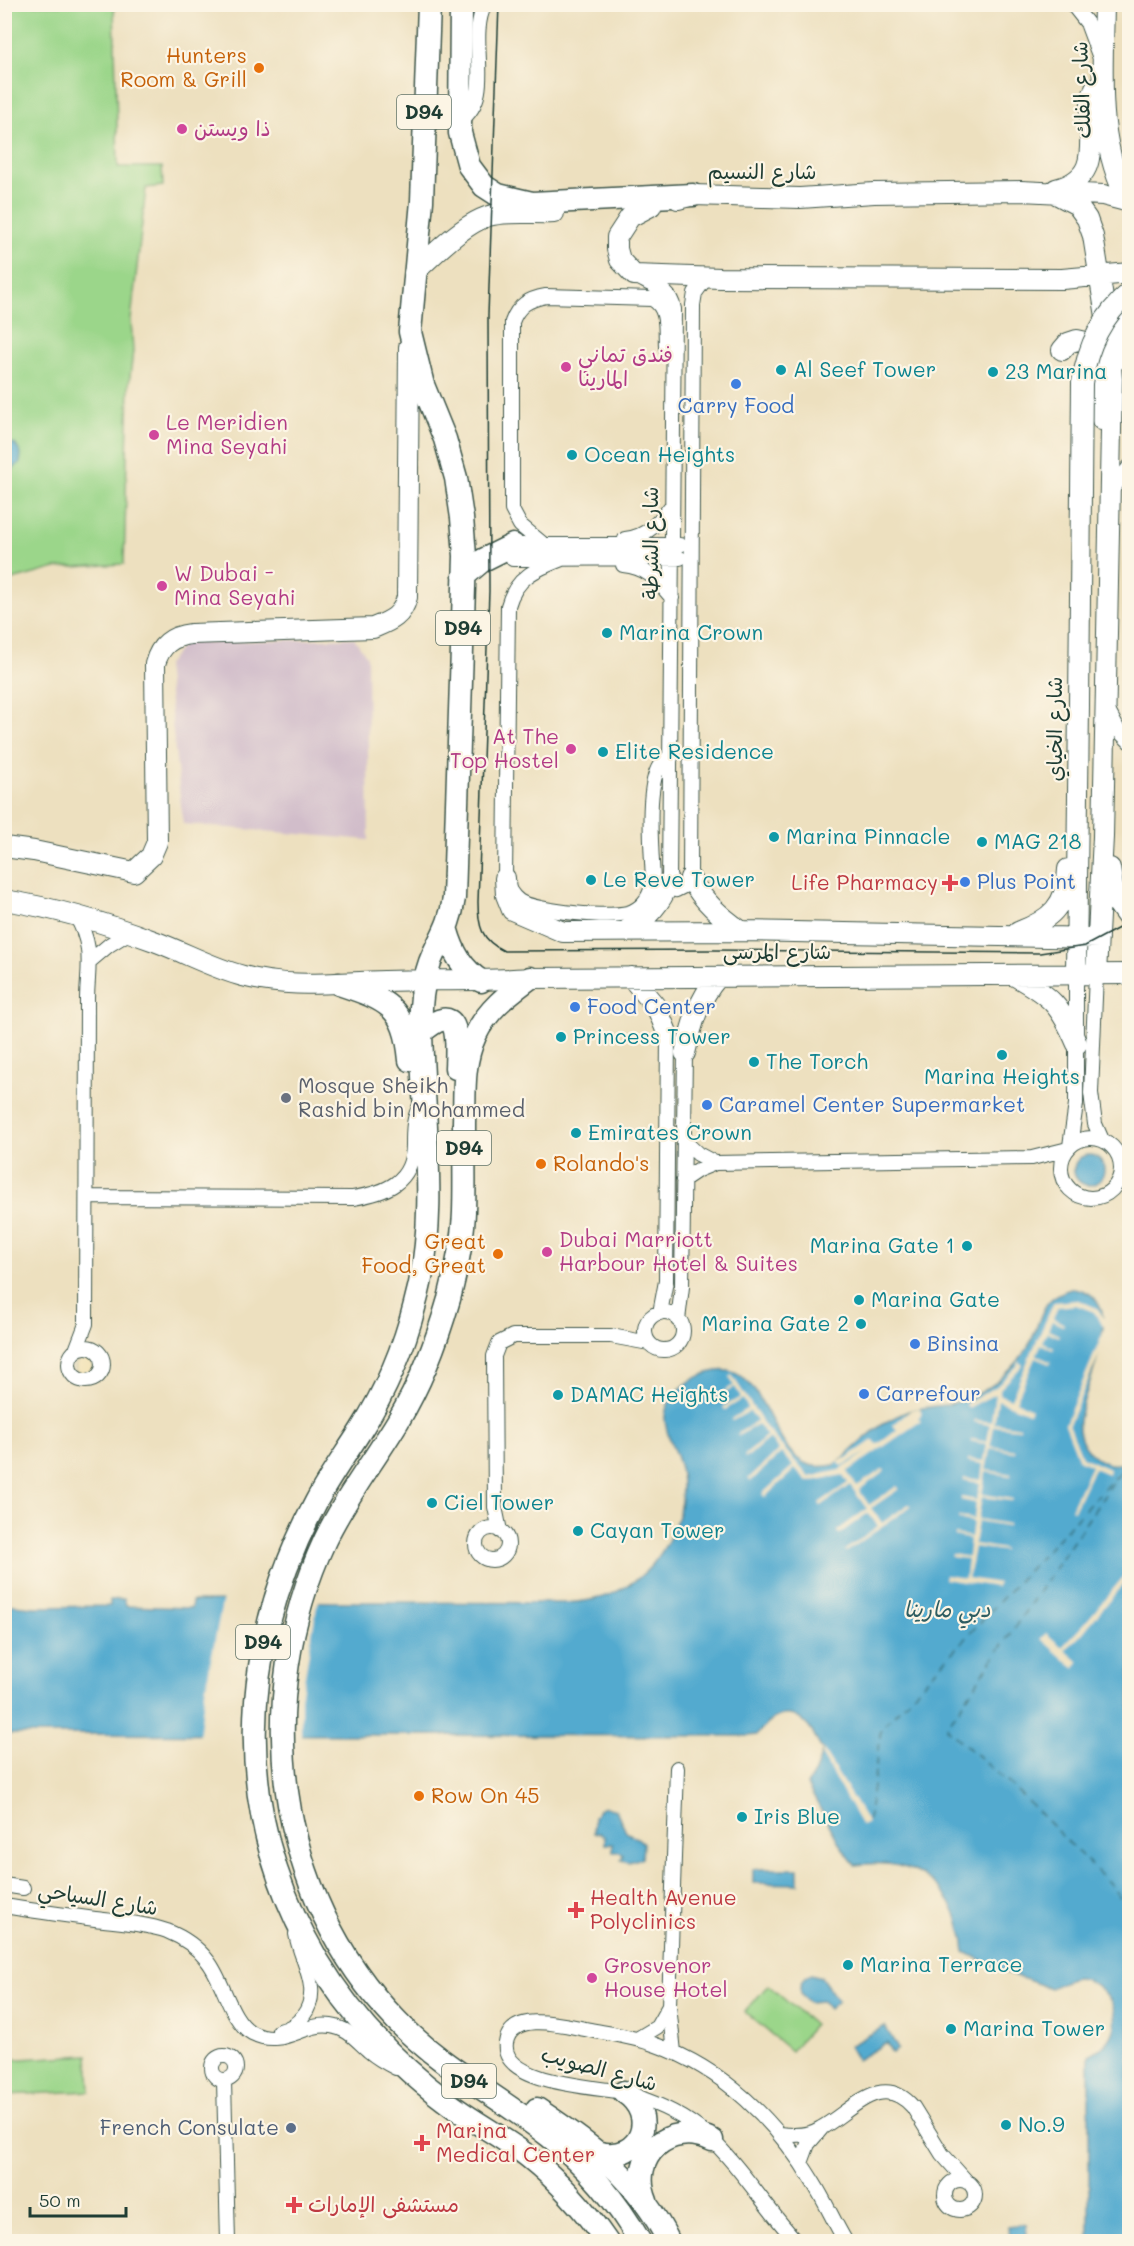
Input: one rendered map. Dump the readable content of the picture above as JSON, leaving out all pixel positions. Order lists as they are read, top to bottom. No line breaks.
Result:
{"streets":{"main road":["شارع الفلك","D94","شارع النسيم","شارع الخياي","شارع المرسى"],"street":["شارع الشرطة","شارع السياحي","شارع الصويب"]},"crossings":[["شارع الفلك","شارع النسيم"],["D94","شارع النسيم"],["D94","شارع المرسى"],["شارع الخياي","شارع المرسى"]],"water":["دبي مارينا"],"places":{"other":["Hunters Room & Grill","ذا ويستن","فندق تماني المارينا","Al Seef Tower","23 Marina","Carry Food","Le Meridien Mina Seyahi","Ocean Heights","W Dubai - Mina Seyahi","Marina Crown","At The Top Hostel","Elite Residence","Marina Pinnacle","MAG 218","Le Reve Tower","Plus Point","Food Center","Princess Tower","Marina Heights","The Torch","Mosque Sheikh Rashid bin Mohammed","Caramel Center Supermarket","Emirates Crown","Rolando's","Marina Gate 1","Dubai Marriott Harbour Hotel & Suites","Great Food, Great","Marina Gate","Marina Gate 2","Binsina","Carrefour","DAMAC Heights","Ciel Tower","Cayan Tower","Row On 45","Iris Blue","Marina Terrace","Grosvenor House Hotel","Marina Tower","No.9","French Consulate"],"health":["Life Pharmacy","Health Avenue Polyclinics","Marina Medical Center","مستشفى الإمارات"]},"scale_bar":"50 m"}
